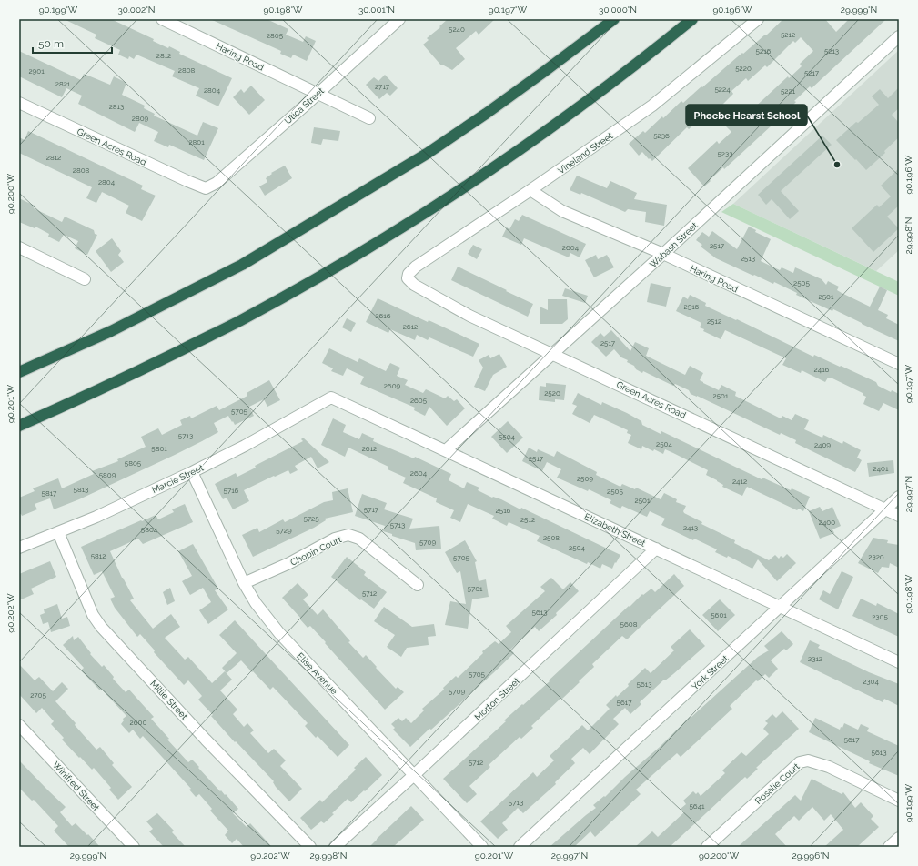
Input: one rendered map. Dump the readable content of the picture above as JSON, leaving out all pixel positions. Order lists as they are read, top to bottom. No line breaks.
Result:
{"streets":{"street":["Haring Road","Utica Street","Green Acres Road","Vineland Street","Wabash Street","Marcie Street","Elizabeth Street","Chopin Court","York Street","Elise Avenue","Morton Street","Millie Street","Rosalie Court","Winifred Street"]},"crossings":[["Haring Road","Utica Street"],["Haring Road","Vineland Street"],["Haring Road","Wabash Street"],["Utica Street","Green Acres Road"],["Green Acres Road","Vineland Street"],["Green Acres Road","Wabash Street"],["Green Acres Road","York Street"],["Wabash Street","Elizabeth Street"],["Marcie Street","Elizabeth Street"],["Marcie Street","Elise Avenue"],["Marcie Street","Millie Street"],["Elizabeth Street","York Street"],["Elizabeth Street","Morton Street"],["Chopin Court","Elise Avenue"],["Elise Avenue","Morton Street"]],"places":["Phoebe Hearst School"],"house_numbers":["5240","5212","2805","5216","5213","2812","5220","2808","2901","5217","2821","2717","5224","2804","5221","2813","2809","5236","2801","5233","2812","2808","2804","2517","2604","2513","2505","2501","2516","2616","2512","2612","2517","2416","2609","2520","2501","2605","5705","5713","5504","2504","2409","5801","2612","2517","5805","2401","2604","5809","2509","2412","5813","5716","2505","5817","2501","5717","2516","5725","2512","2400","5713","2413","5804","5729","2508","5709","2504","5812","2320","5705","5701","5712","5613","5601","2305","5608","2312","5705","2304","5613","5709","2705","5617","2600","5617","5613","5712","5713","5641"],"scale_bar":"50 m","coordinates":["90.199°W","30.002°N","90.198°W","30.001°N","90.197°W","30.000°N","90.196°W","29.999°N","90.200°W","29.998°N","90.201°W","29.997°N","90.202°W","29.996°N"]}
